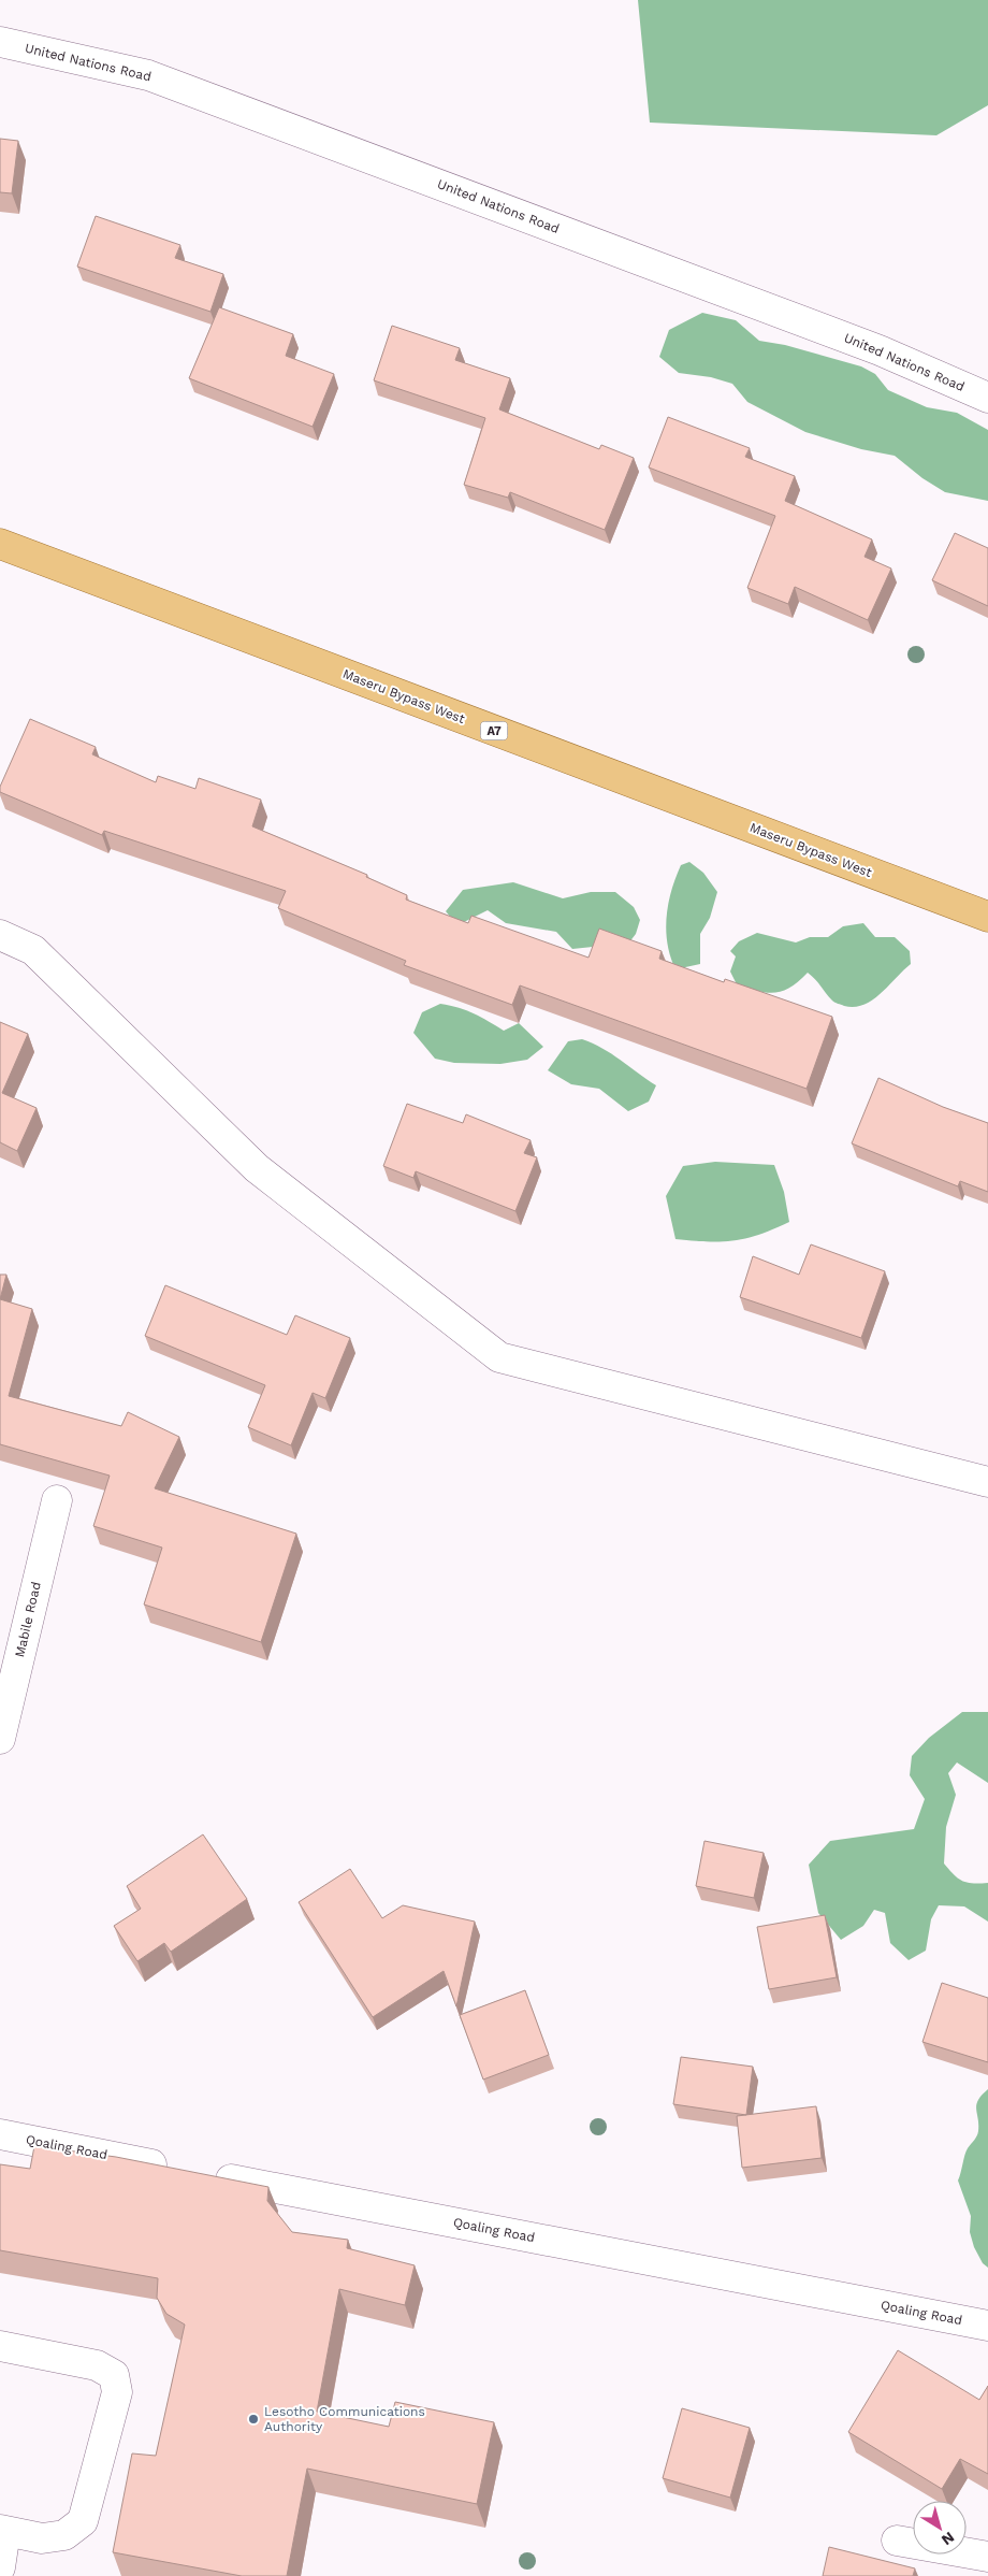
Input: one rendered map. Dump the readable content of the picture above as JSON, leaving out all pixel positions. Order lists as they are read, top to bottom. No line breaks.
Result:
{"streets":{"main road":["Maseru Bypass West","A7"],"street":["United Nations Road","Mabile Road","Qoaling Road"]},"places":["Lesotho Communications Authority"],"north":"bottom right"}
